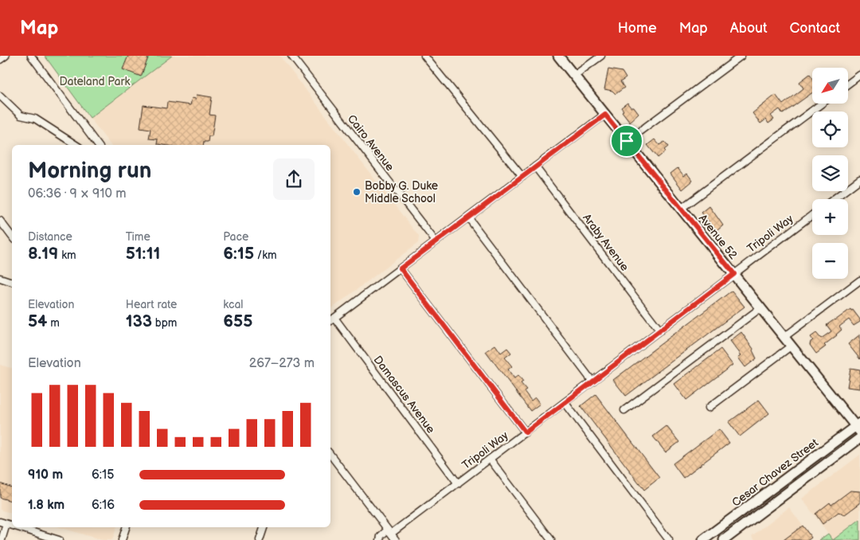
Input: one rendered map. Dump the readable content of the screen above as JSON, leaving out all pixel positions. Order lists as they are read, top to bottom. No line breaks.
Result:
{"streets":{"main road":["Avenue 52","Cesar Chavez Street"],"street":["Cairo Avenue","Tripoli Way","Araby Avenue","Damascus Avenue"]},"crossings":[["Tripoli Way","Avenue 52"],["Tripoli Way","Araby Avenue"],["Tripoli Way","Damascus Avenue"],["Avenue 52","Cesar Chavez Street"]],"parks":["Dateland Park"],"places":["Bobby G. Duke Middle School"],"north":"bottom left","page":{"header":"Map","nav":["Home","Map","About","Contact"],"map_buttons":["+","−"],"heading":["Morning run","06:36 · 9 × 910 m"],"stats":[["Distance","8.19 km"],["Time","51:11"],["Pace","6:15 /km"],["Elevation","54 m"],["Heart rate","133 bpm"],["kcal","655"]],"chart":["Elevation","267–273 m"],"list":[{"name":"910 m","note":"6:15"},{"name":"1.8 km","note":"6:16"}]}}
